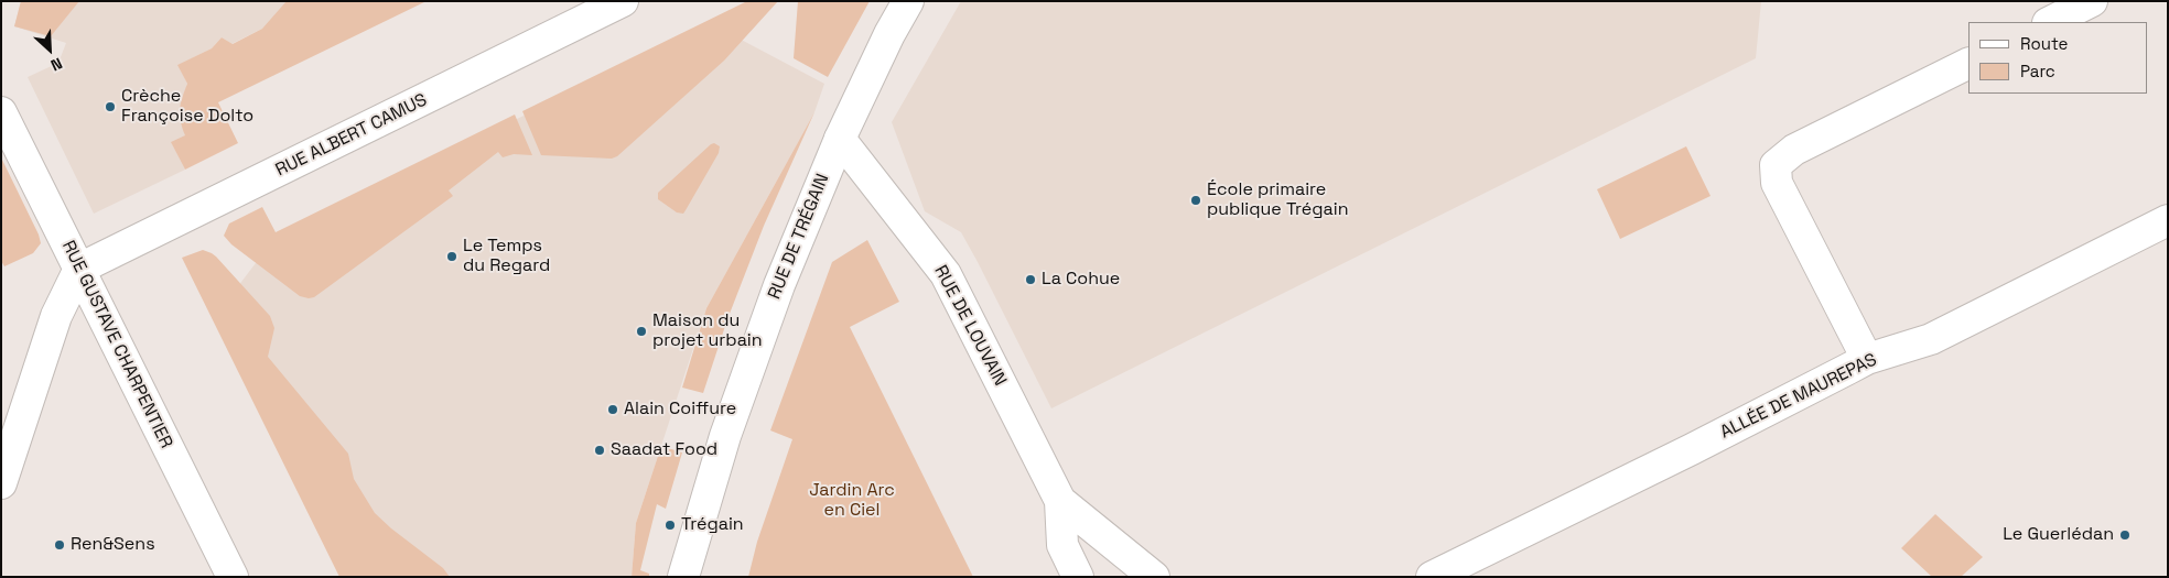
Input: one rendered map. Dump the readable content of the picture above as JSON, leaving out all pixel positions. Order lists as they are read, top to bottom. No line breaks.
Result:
{"streets":{"street":["RUE ALBERT CAMUS","RUE DE TRÉGAIN","RUE DE LOUVAIN","RUE GUSTAVE CHARPENTIER","ALLÉE DE MAUREPAS"]},"crossings":[["RUE ALBERT CAMUS","RUE GUSTAVE CHARPENTIER"],["RUE DE TRÉGAIN","RUE DE LOUVAIN"]],"parks":["Jardin Arc en Ciel"],"places":["Crèche Françoise Dolto","École primaire publique Trégain","Le Temps du Regard","La Cohue","Maison du projet urbain","Alain Coiffure","Saadat Food","Trégain","Le Guerlédan","Ren&Sens"],"legend":["Route","Parc"],"north":"bottom right"}
